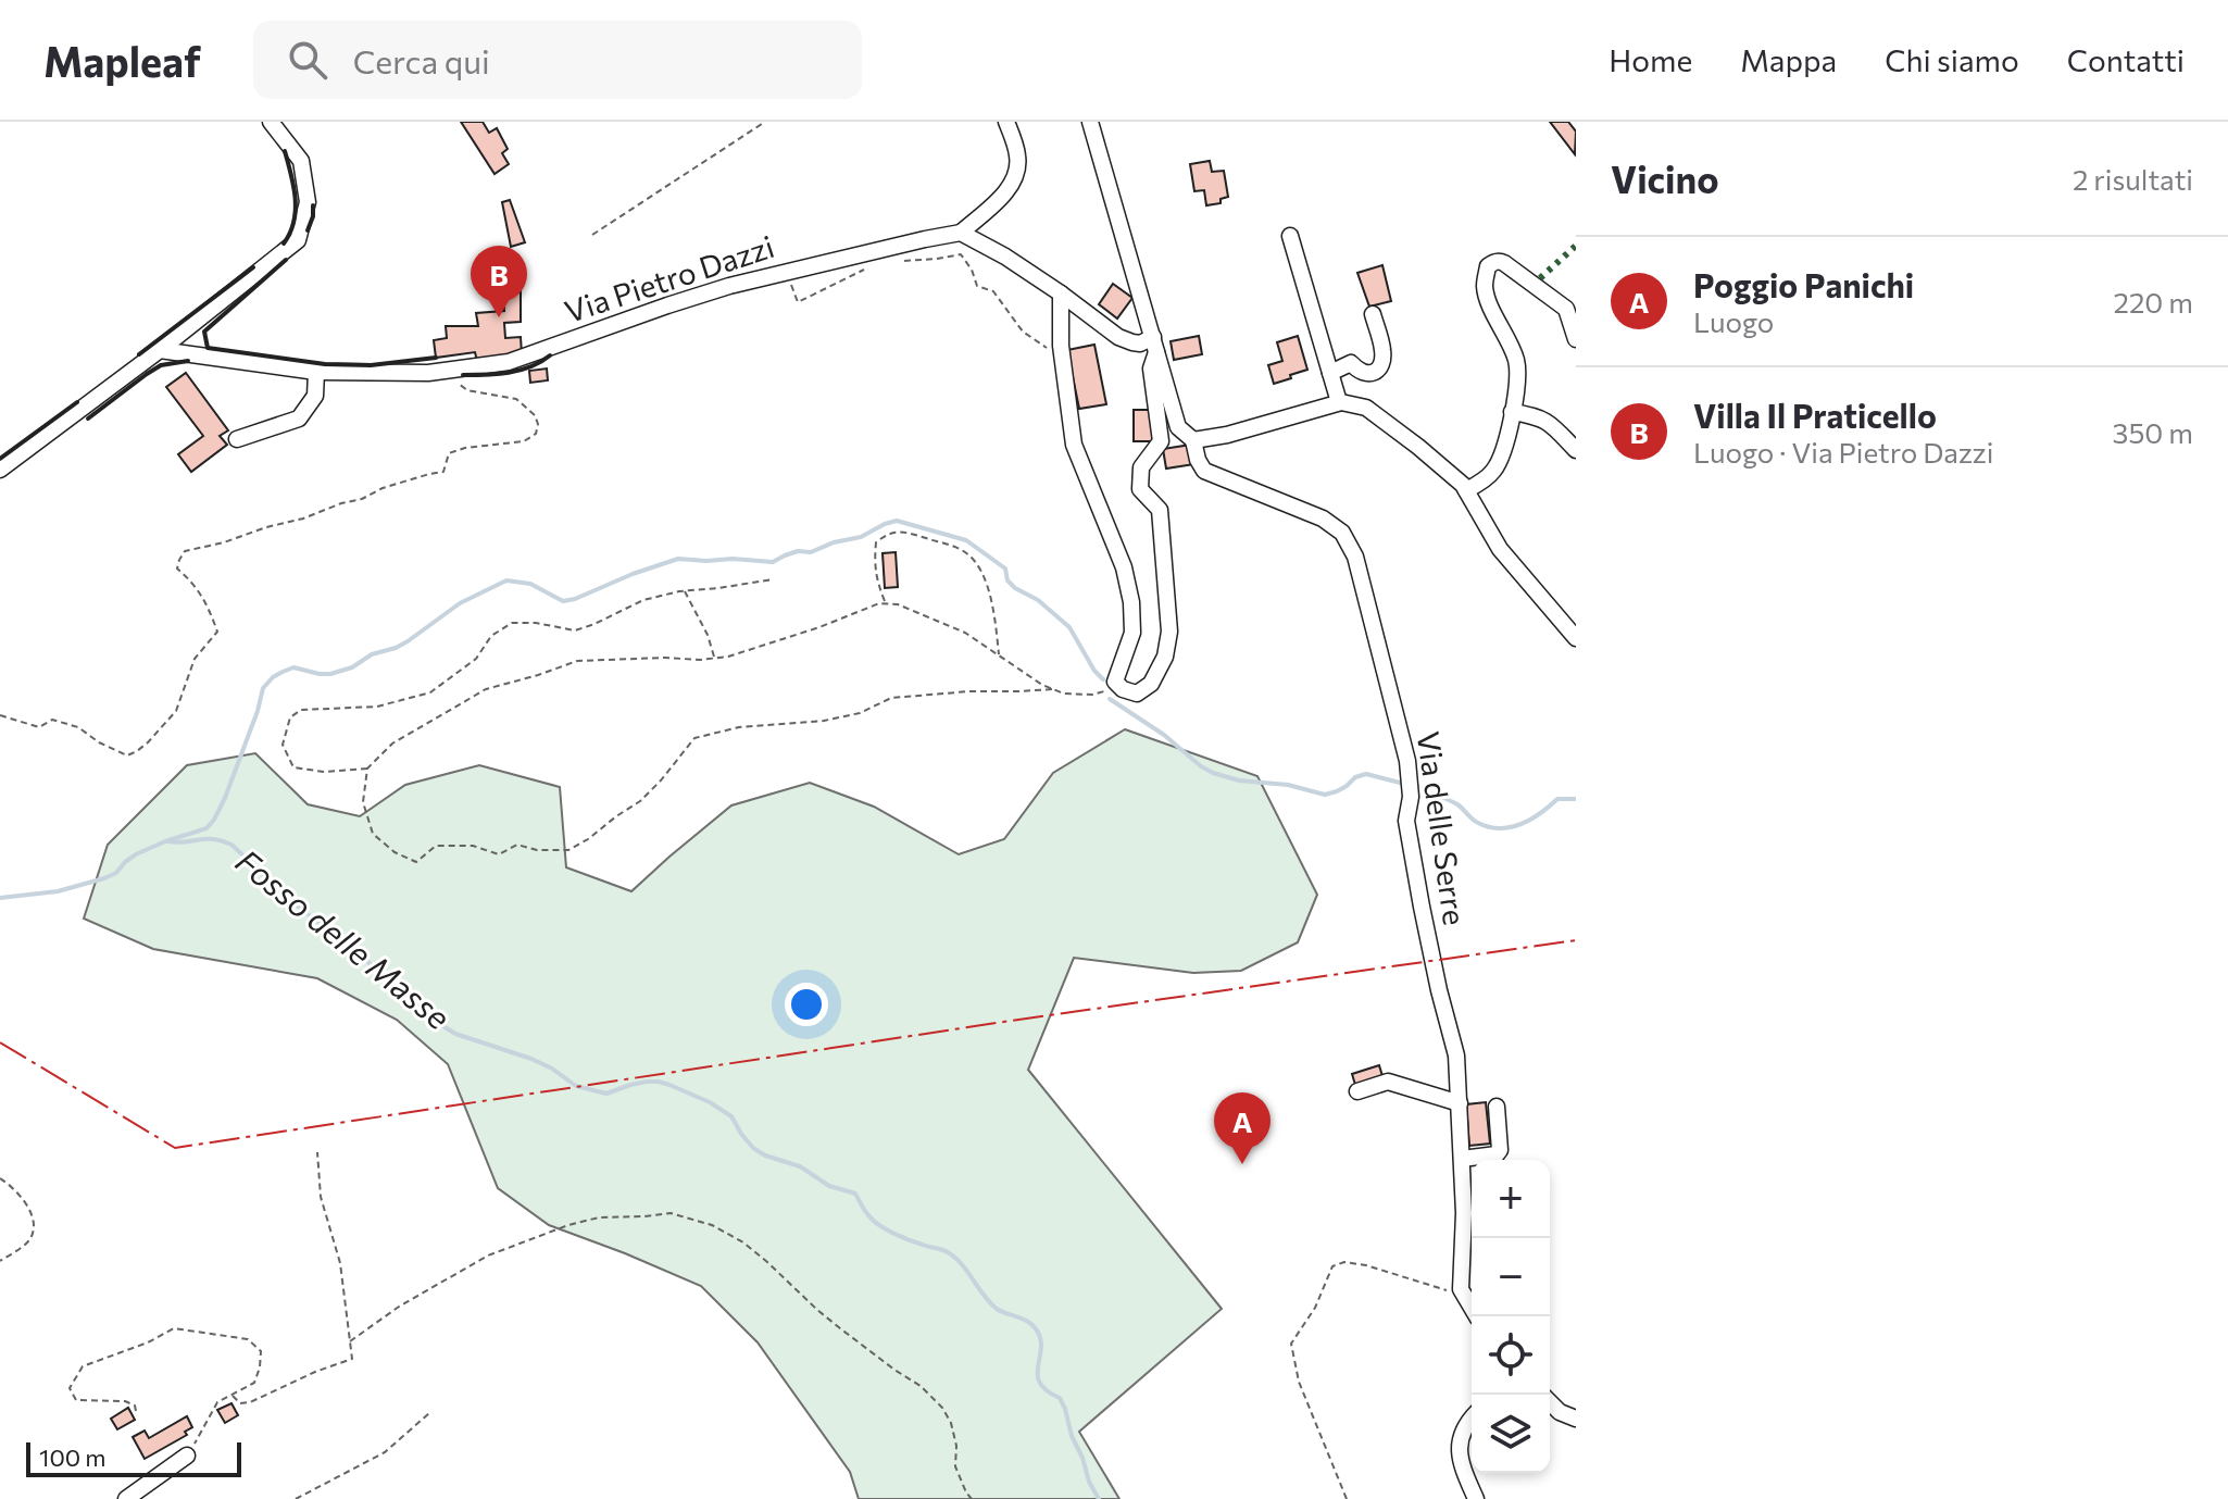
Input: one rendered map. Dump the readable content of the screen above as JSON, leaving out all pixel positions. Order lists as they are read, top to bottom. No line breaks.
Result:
{"streets":{"street":["Via Pietro Dazzi","Via delle Serre"]},"water":["Fosso delle Masse"],"scale_bar":"100 m","page":{"header":"Mapleaf","search":"Cerca qui","nav":["Home","Mappa","Chi siamo","Contatti"],"heading":["Vicino","2 risultati"],"list":[{"mark":"A","name":"Poggio Panichi","note":"Luogo","value":"220 m"},{"mark":"B","name":"Villa Il Praticello","note":"Luogo · Via Pietro Dazzi","value":"350 m"}],"pins":["B","A"],"map_buttons":["+","−"],"scale":"100 m"}}
